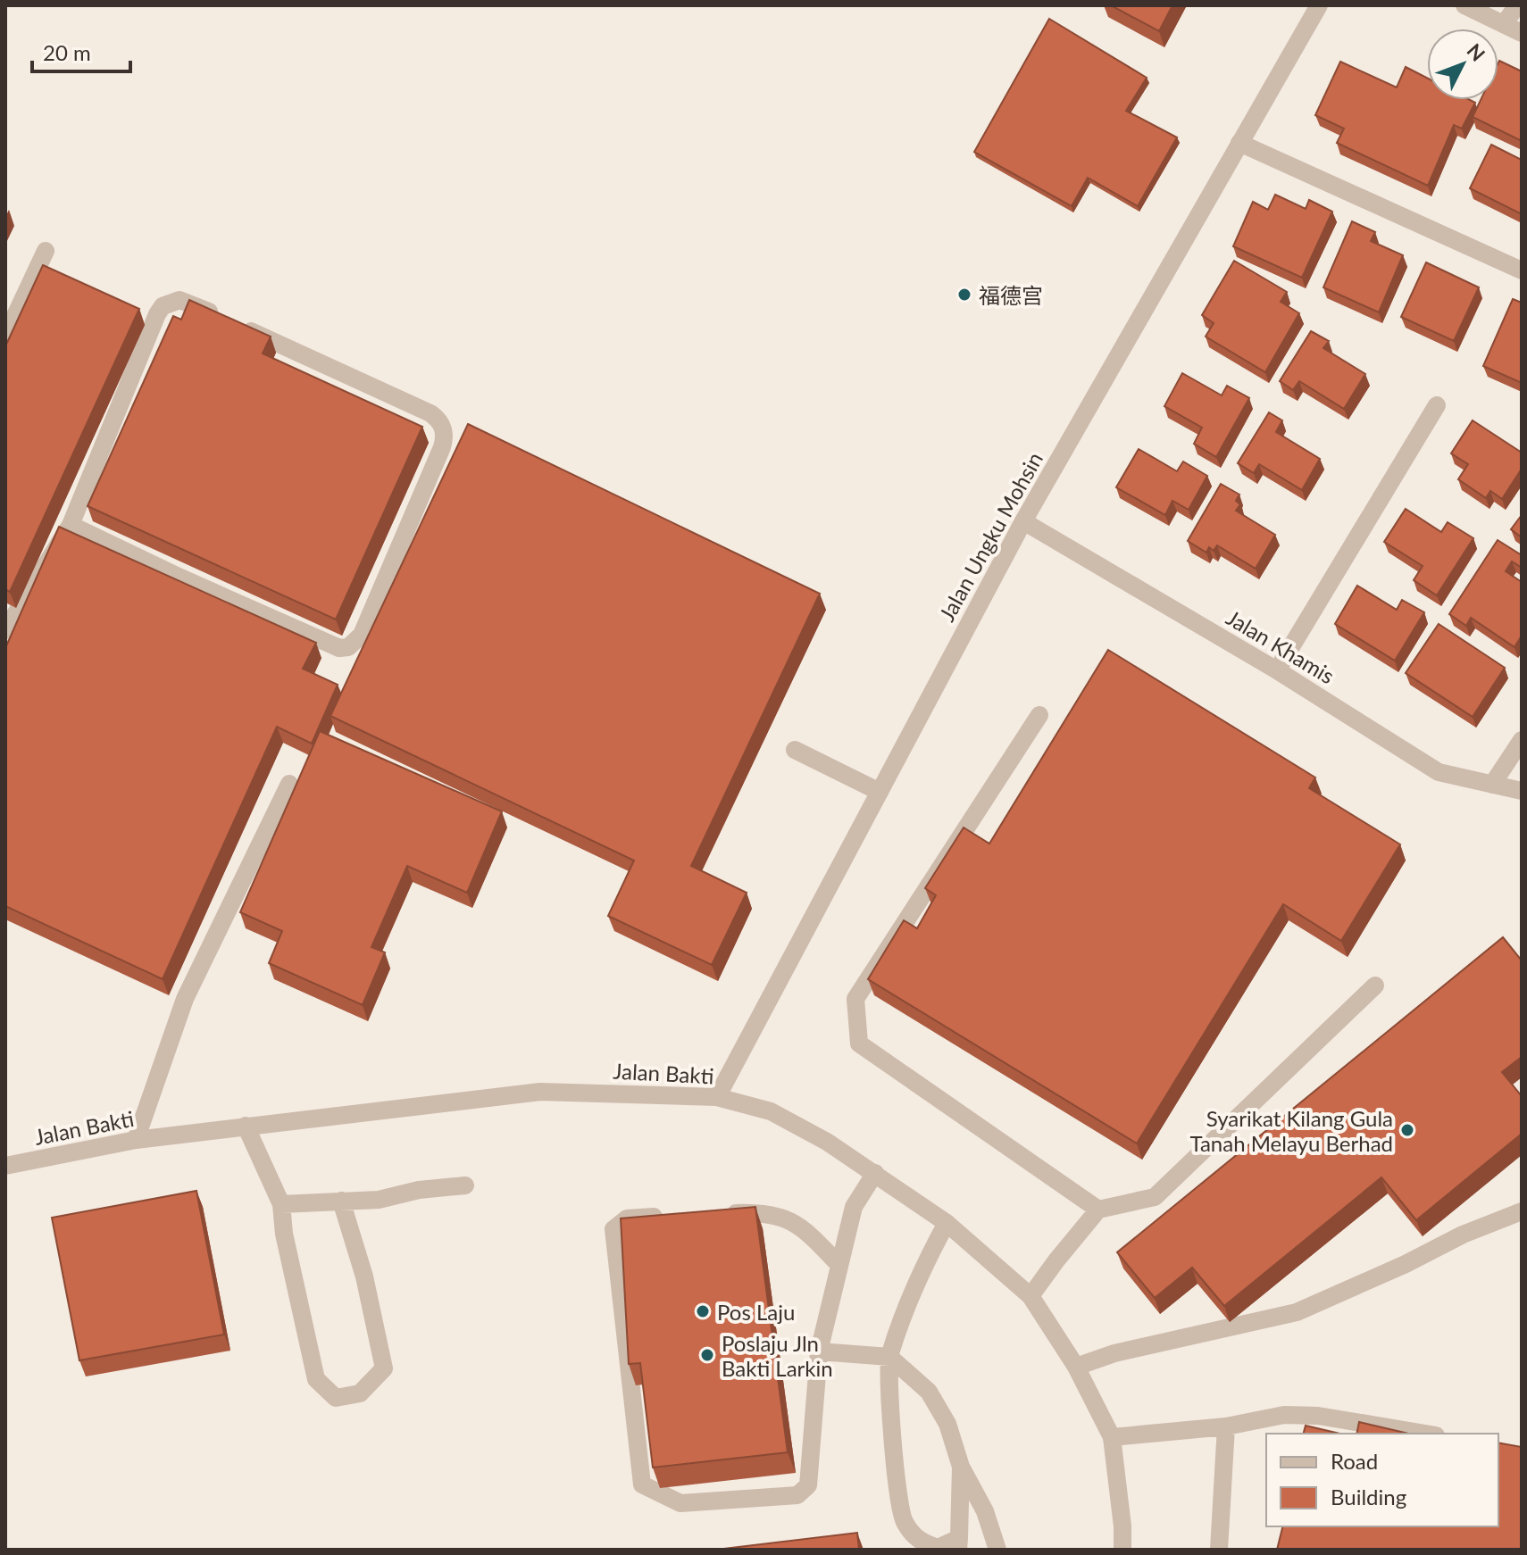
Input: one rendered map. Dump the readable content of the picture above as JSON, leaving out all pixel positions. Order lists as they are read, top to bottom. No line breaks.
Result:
{"streets":{"street":["Jalan Ungku Mohsin","Jalan Khamis","Jalan Bakti"]},"crossings":[["Jalan Ungku Mohsin","Jalan Khamis"],["Jalan Ungku Mohsin","Jalan Bakti"]],"places":["福德宫","Syarikat Kilang Gula Tanah Melayu Berhad","Pos Laju","Poslaju Jln Bakti Larkin"],"legend":["Road","Building"],"scale_bar":"20 m","north":"top right"}
